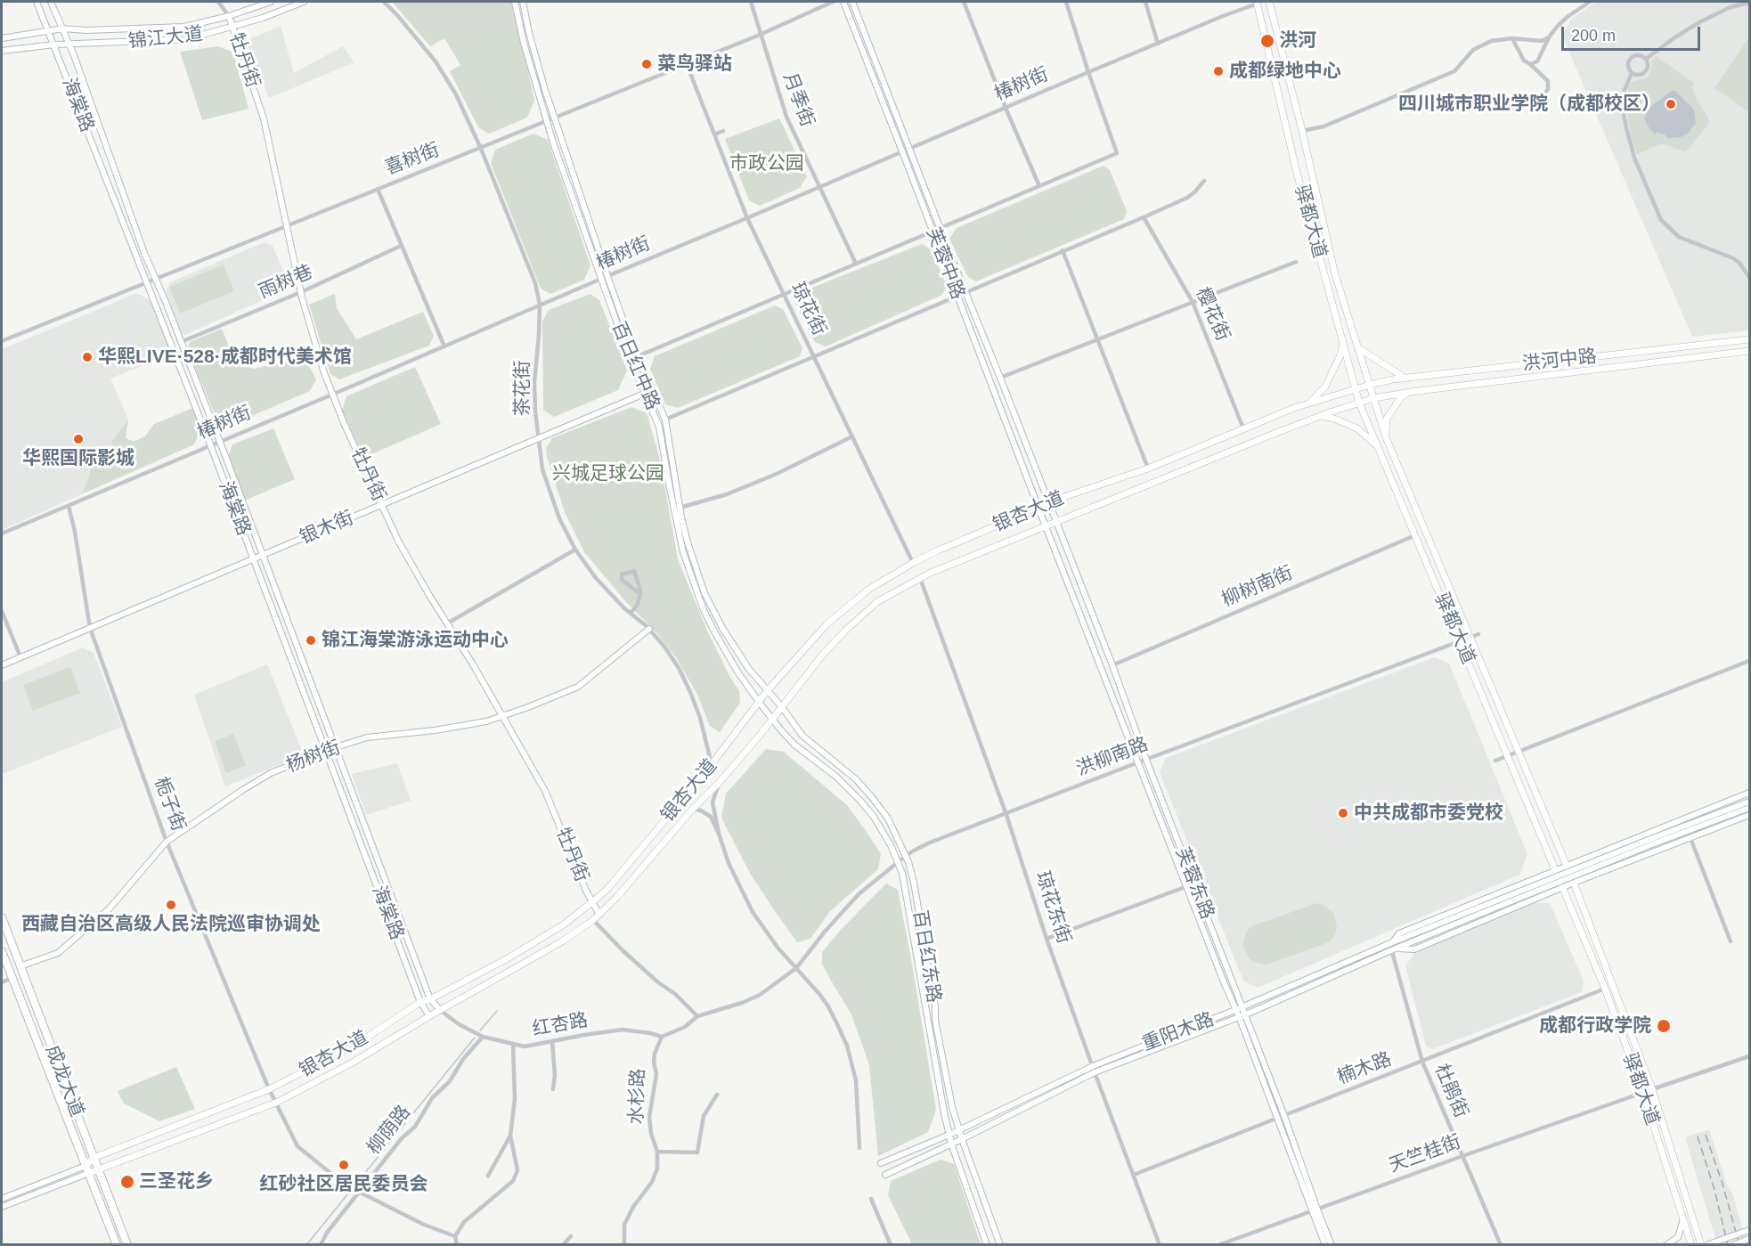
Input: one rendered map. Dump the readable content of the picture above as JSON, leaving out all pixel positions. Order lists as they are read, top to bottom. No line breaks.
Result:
{"streets":{"highway":["成龙大道"],"main road":["驿都大道","洪河中路","银杏大道"],"street":["锦江大道","牡丹街","椿树街","月季街","海棠路","喜树街","芙蓉中路","雨树巷","琼花街","樱花街","百日红中路","茶花街","银木街","柳树南街","杨树街","洪柳南路","栀子街","芙蓉东路","琼花东街","百日红东路","红杏路","重阳木路","楠木路","杜鹃街","水杉路","柳荫路","天竺桂街"]},"crossings":[["锦江大道","牡丹街"],["锦江大道","海棠路"],["牡丹街","椿树街"],["牡丹街","喜树街"],["牡丹街","雨树巷"],["牡丹街","银杏大道"],["牡丹街","银木街"],["牡丹街","杨树街"],["椿树街","月季街"],["椿树街","海棠路"],["椿树街","驿都大道"],["椿树街","芙蓉中路"],["椿树街","琼花街"],["椿树街","百日红中路"],["椿树街","茶花街"],["椿树街","栀子街"],["月季街","喜树街"],["海棠路","喜树街"],["海棠路","雨树巷"],["海棠路","银杏大道"],["海棠路","银木街"],["海棠路","杨树街"],["海棠路","红杏路"],["喜树街","琼花街"],["喜树街","百日红中路"],["喜树街","茶花街"],["驿都大道","洪河中路"],["驿都大道","银杏大道"],["驿都大道","柳树南街"],["驿都大道","洪柳南路"],["驿都大道","楠木路"],["驿都大道","天竺桂街"],["芙蓉中路","银杏大道"],["芙蓉中路","芙蓉东路"],["琼花街","银杏大道"],["樱花街","银杏大道"],["洪河中路","银杏大道"],["百日红中路","银杏大道"],["百日红中路","银木街"],["百日红中路","百日红东路"],["茶花街","银杏大道"],["茶花街","银木街"],["茶花街","杨树街"],["银杏大道","栀子街"],["银杏大道","芙蓉东路"],["银杏大道","琼花东街"],["银杏大道","百日红东路"],["银杏大道","红杏路"],["银杏大道","成龙大道"],["银木街","栀子街"],["柳树南街","芙蓉东路"],["杨树街","栀子街"],["杨树街","成龙大道"],["洪柳南路","芙蓉东路"],["洪柳南路","琼花东街"],["洪柳南路","百日红东路"],["洪柳南路","红杏路"],["洪柳南路","水杉路"],["栀子街","柳荫路"],["芙蓉东路","重阳木路"],["芙蓉东路","楠木路"],["芙蓉东路","天竺桂街"],["琼花东街","重阳木路"],["琼花东街","楠木路"],["百日红东路","重阳木路"],["红杏路","水杉路"],["红杏路","柳荫路"],["重阳木路","杜鹃街"],["楠木路","杜鹃街"],["杜鹃街","天竺桂街"]],"parks":["市政公园","兴城足球公园"],"places":["洪河","菜鸟驿站","成都绿地中心","四川城市职业学院（成都校区）","华熙LIVE·528·成都时代美术馆","华熙国际影城","锦江海棠游泳运动中心","中共成都市委党校","西藏自治区高级人民法院巡审协调处","成都行政学院","红砂社区居民委员会","三圣花乡"],"scale_bar":"200 m"}
